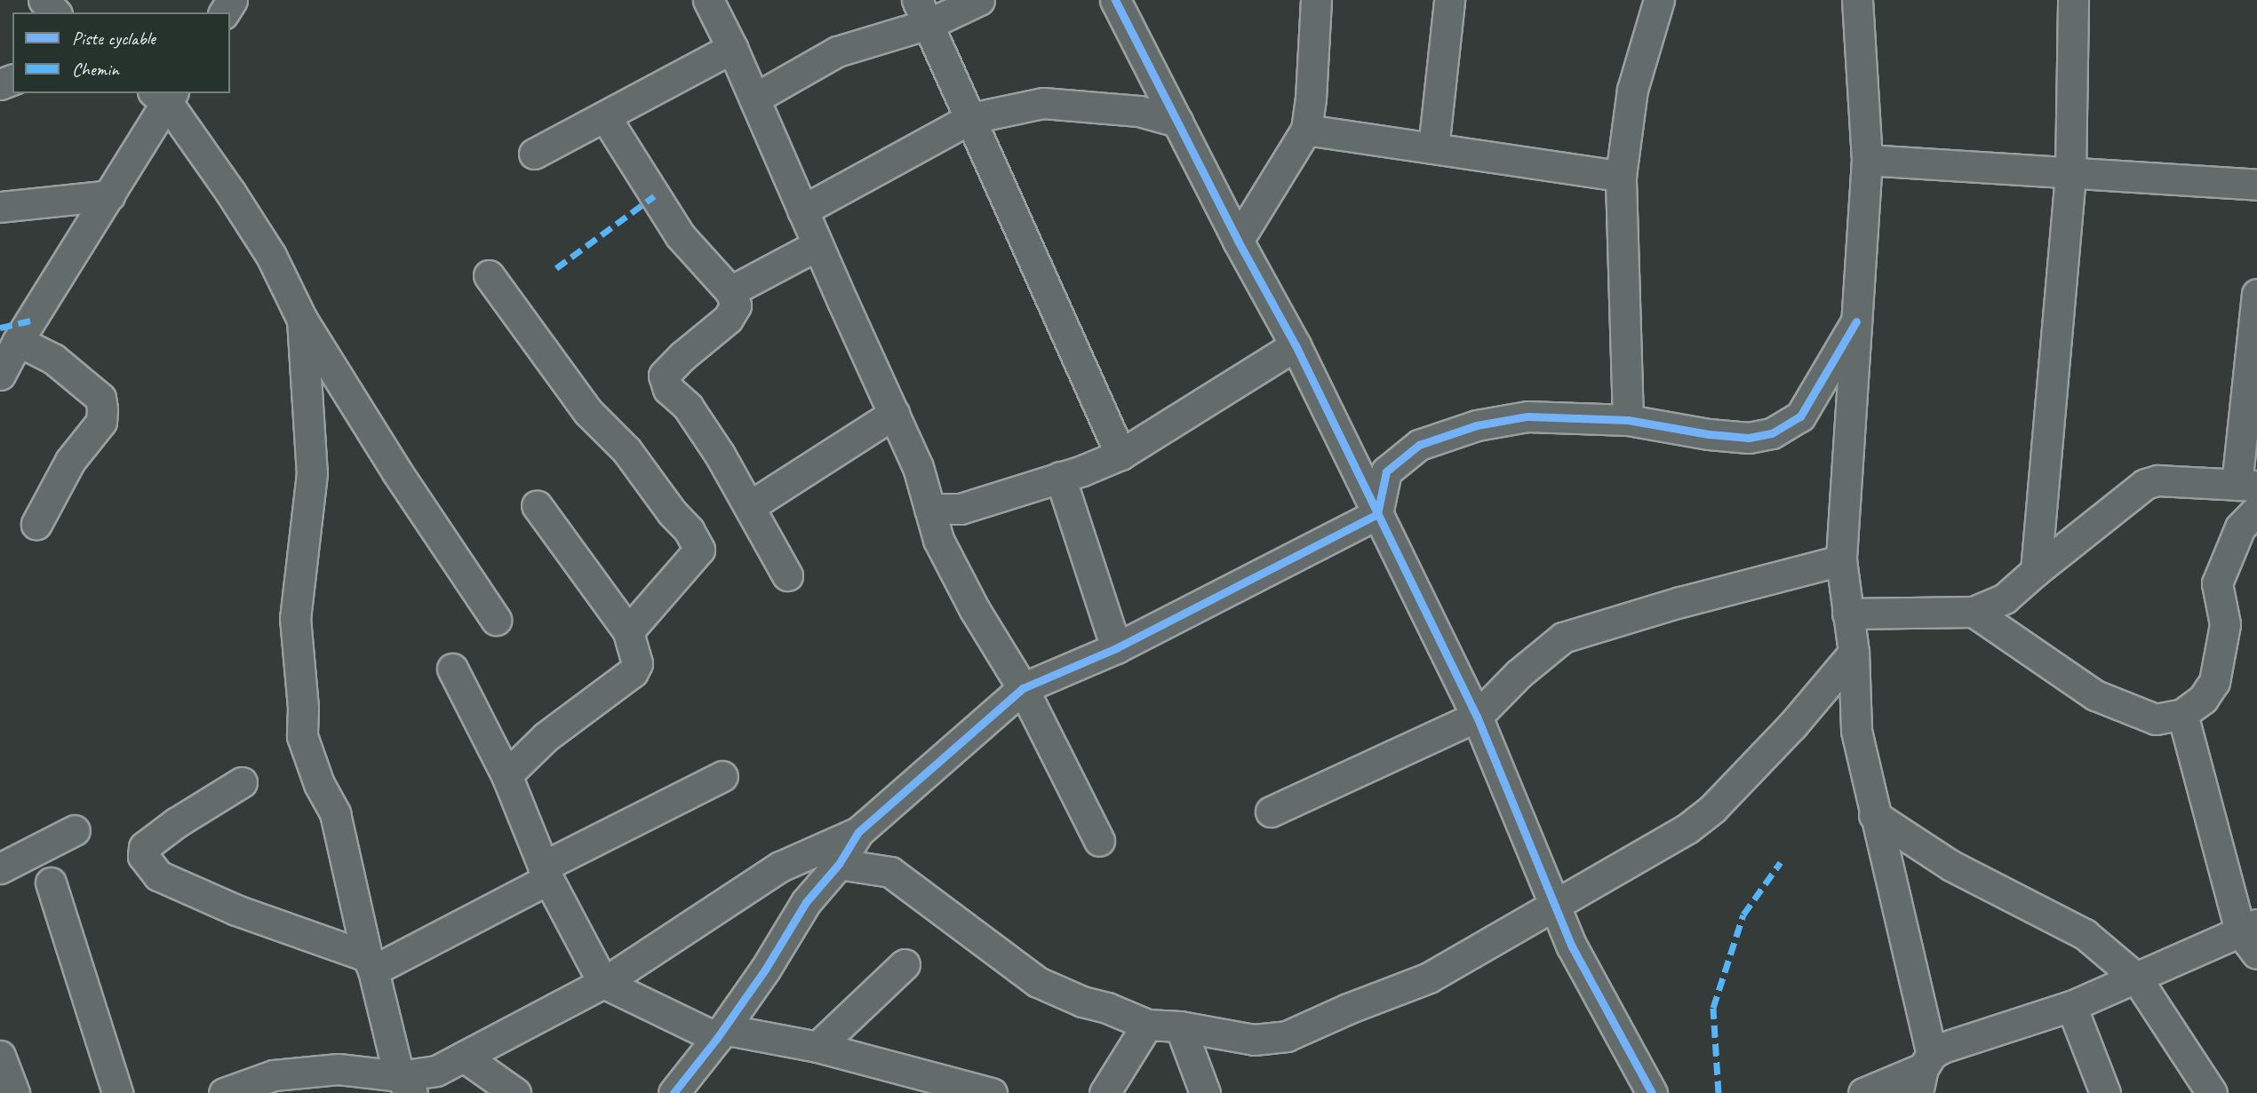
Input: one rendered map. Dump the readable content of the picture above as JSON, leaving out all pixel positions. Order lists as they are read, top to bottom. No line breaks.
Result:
{"legend":["Piste cyclable","Chemin"]}
